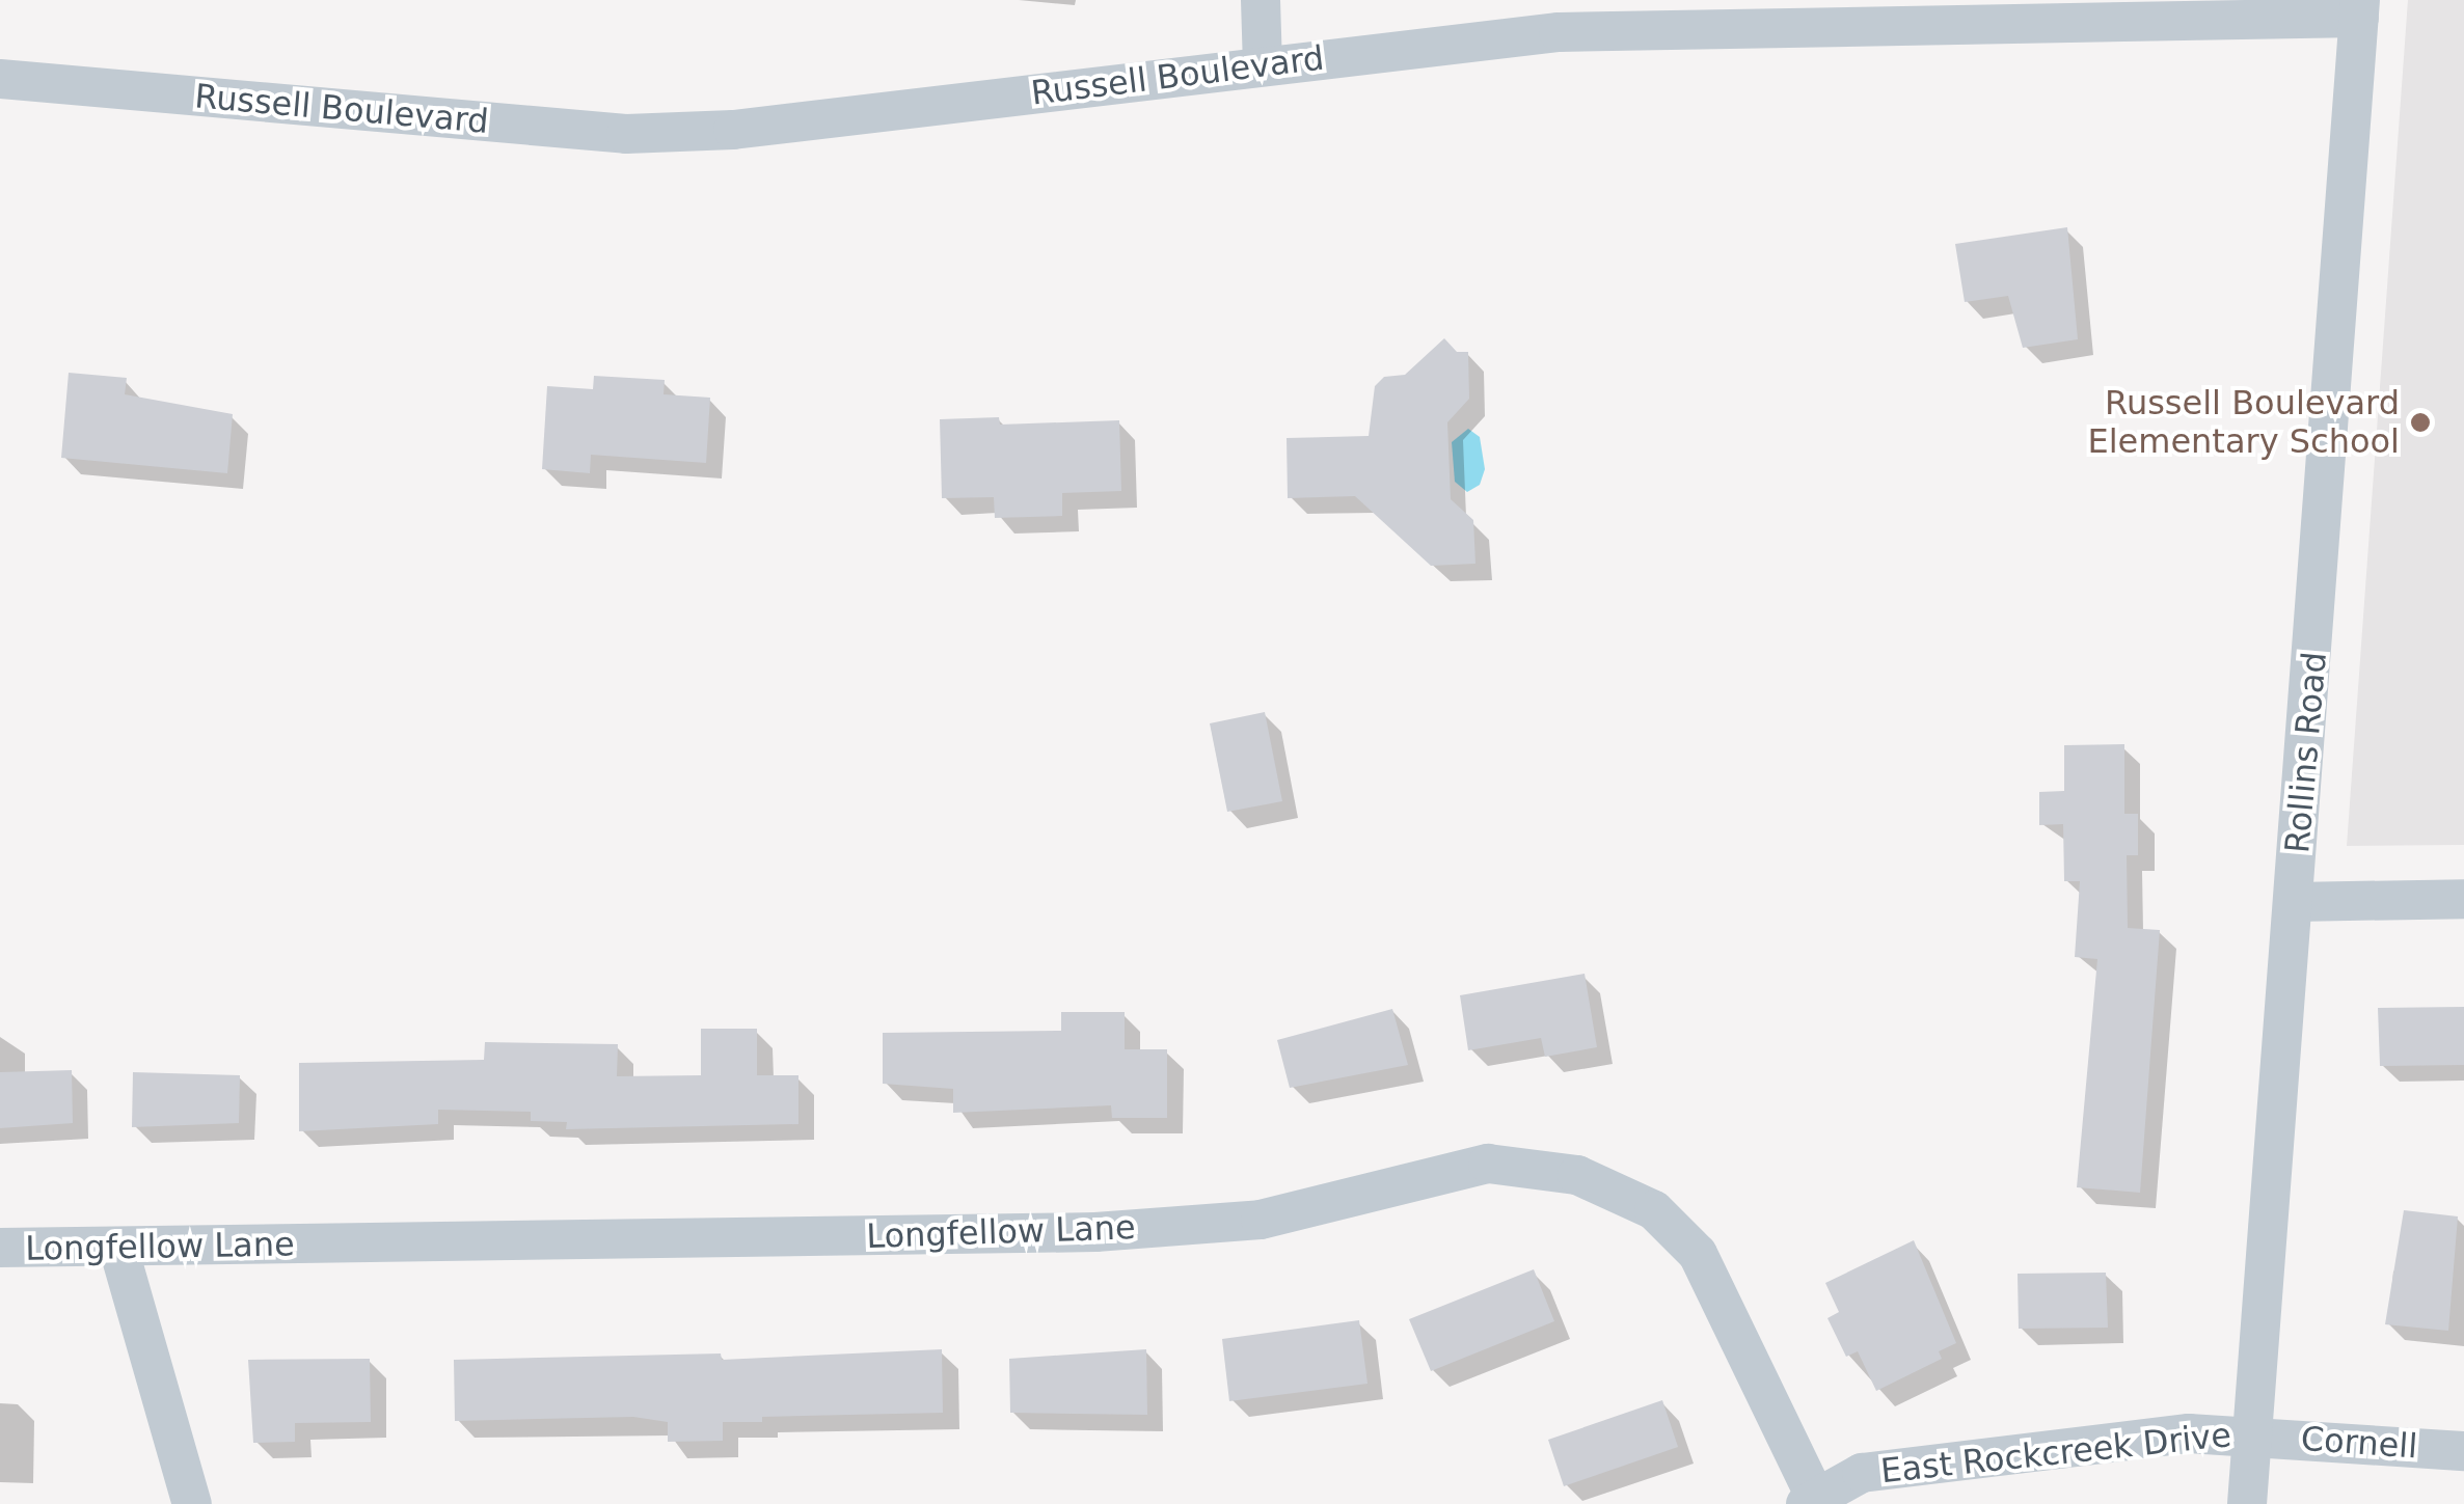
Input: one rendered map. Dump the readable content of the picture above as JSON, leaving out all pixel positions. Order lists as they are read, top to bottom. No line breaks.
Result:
{"streets":{"street":["Russell Boulevard","Rollins Road","Longfellow Lane","Cornell","East Rockcreek Drive"]},"crossings":[["Russell Boulevard","Rollins Road"],["Rollins Road","Cornell"],["Rollins Road","East Rockcreek Drive"],["Longfellow Lane","East Rockcreek Drive"],["Cornell","East Rockcreek Drive"]],"places":["Russell Boulevard Elementary School"]}
